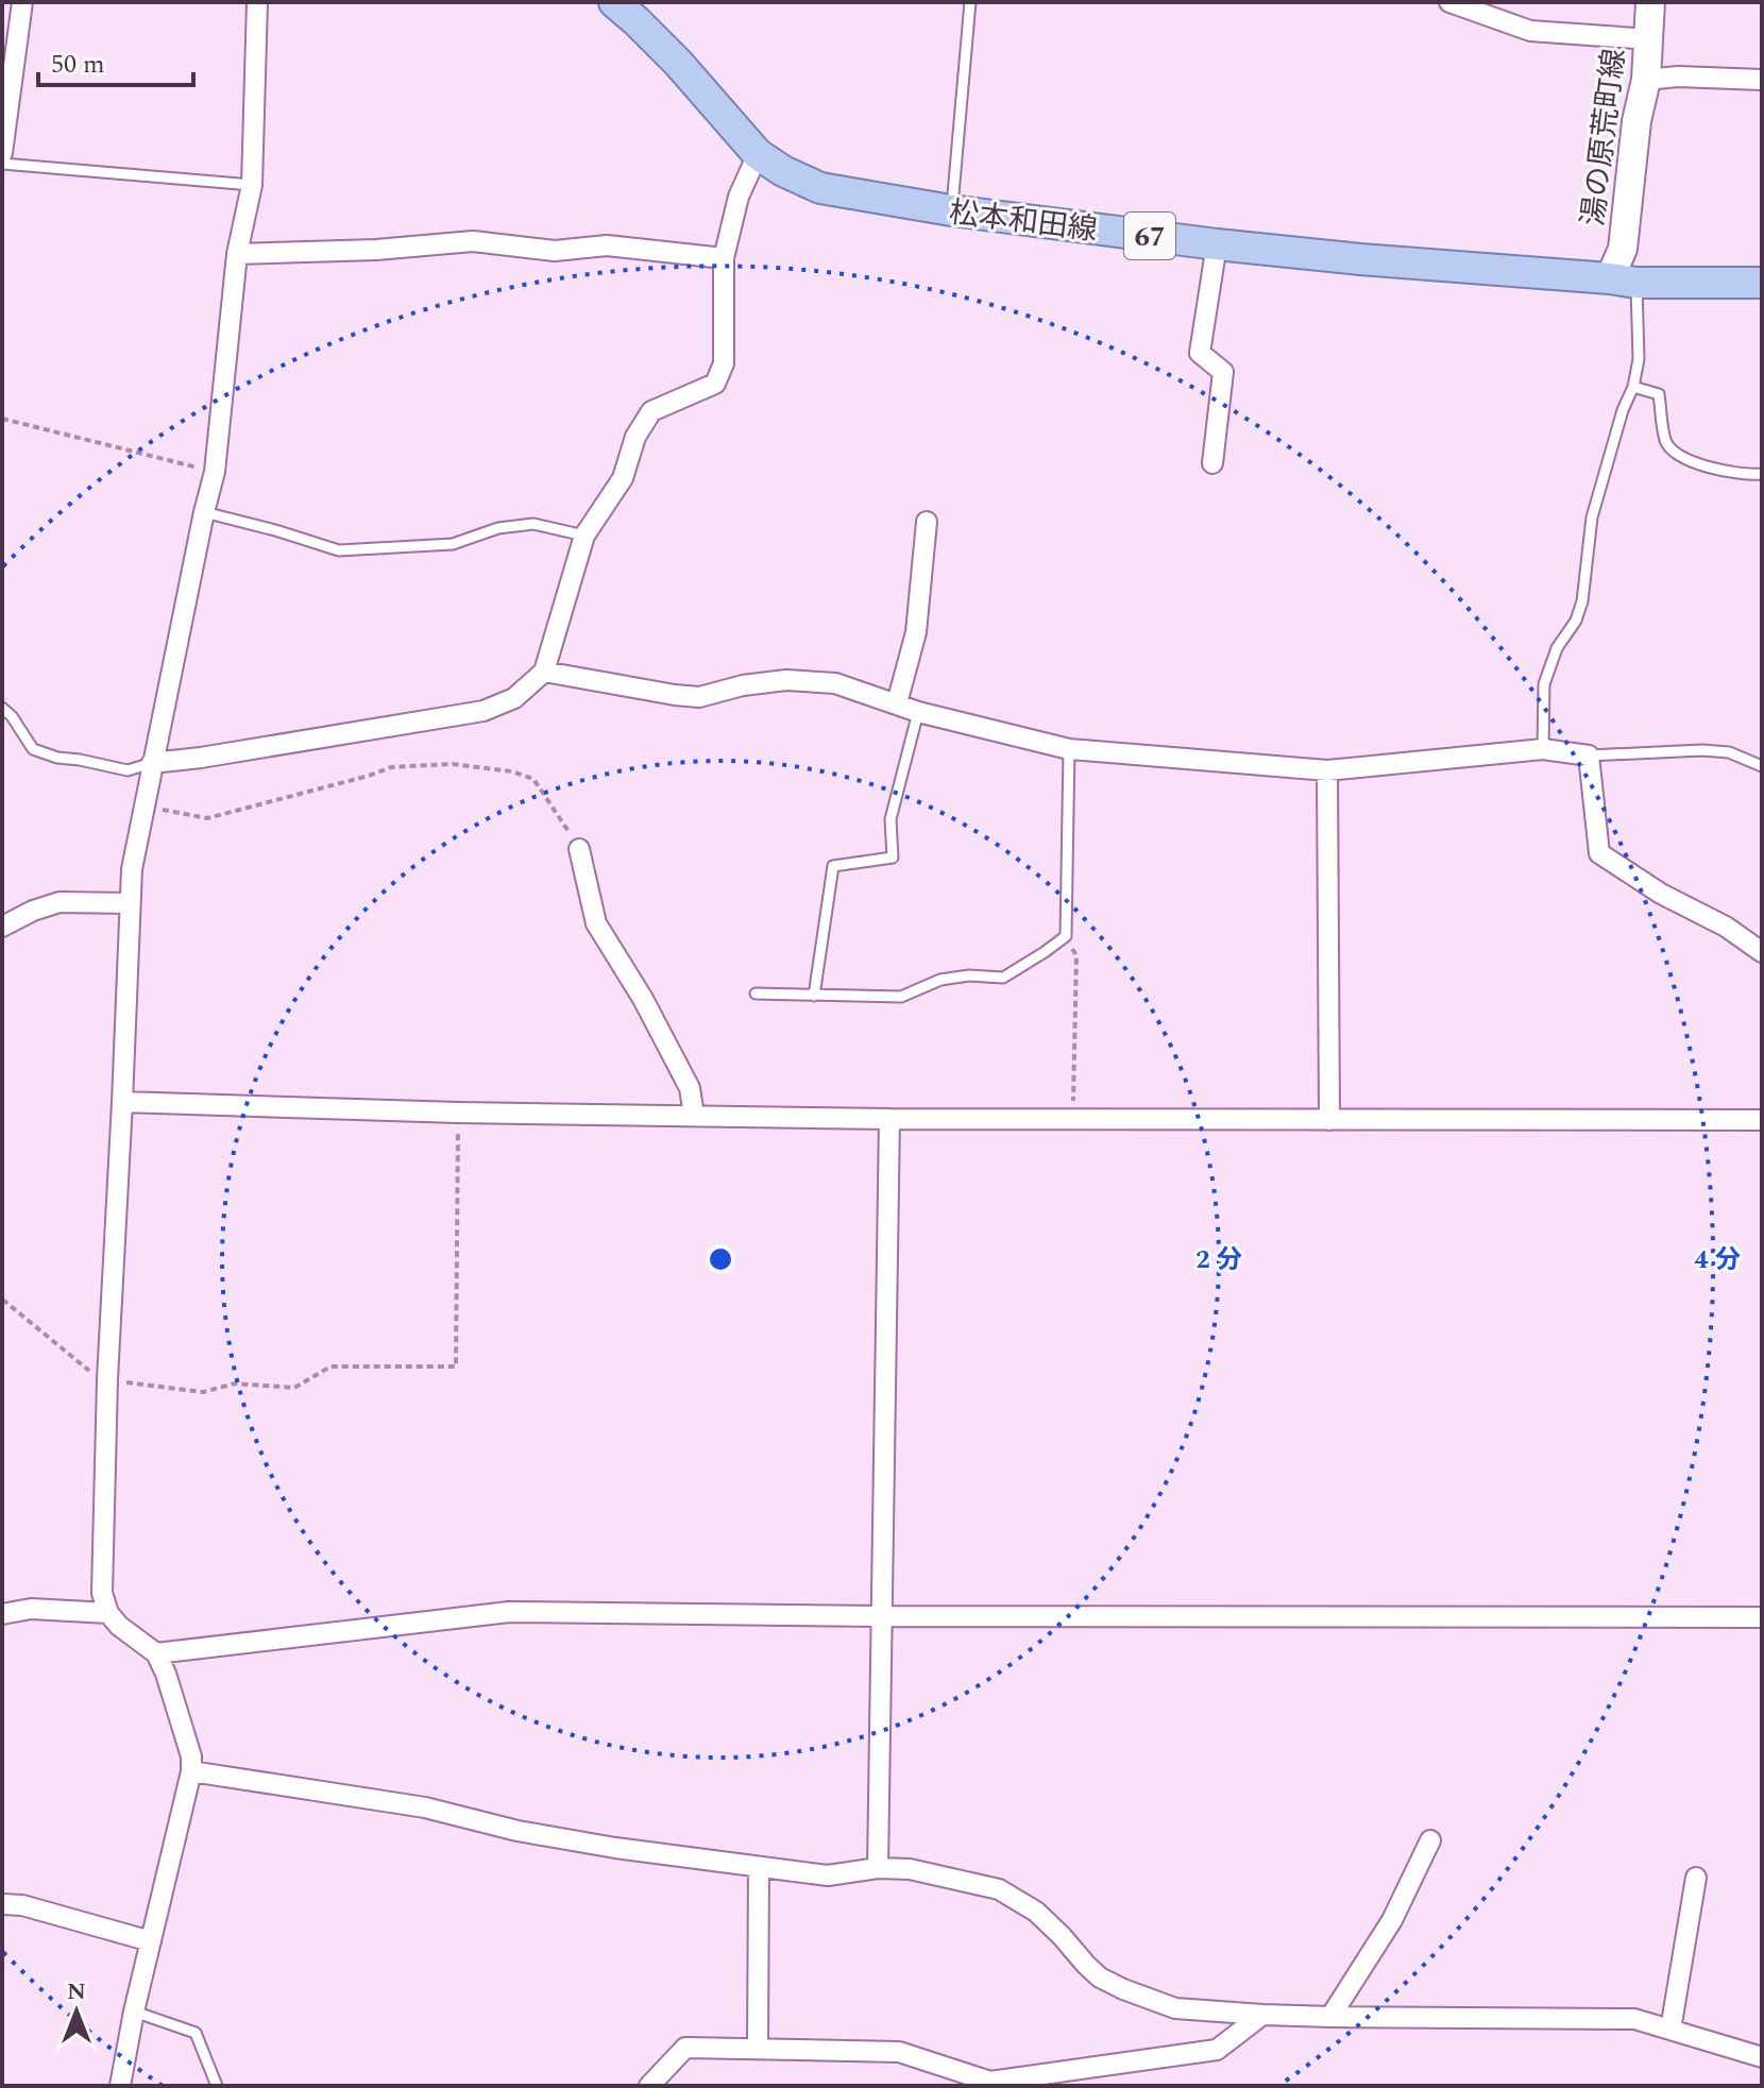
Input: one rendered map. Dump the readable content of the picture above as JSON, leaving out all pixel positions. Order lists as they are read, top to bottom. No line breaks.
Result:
{"streets":{"main road":["湯の原荒町線","松本和田線","67"]},"crossings":[["湯の原荒町線","松本和田線"]],"scale_bar":"50 m","north":"top","rings":["2 分","4 分"]}
